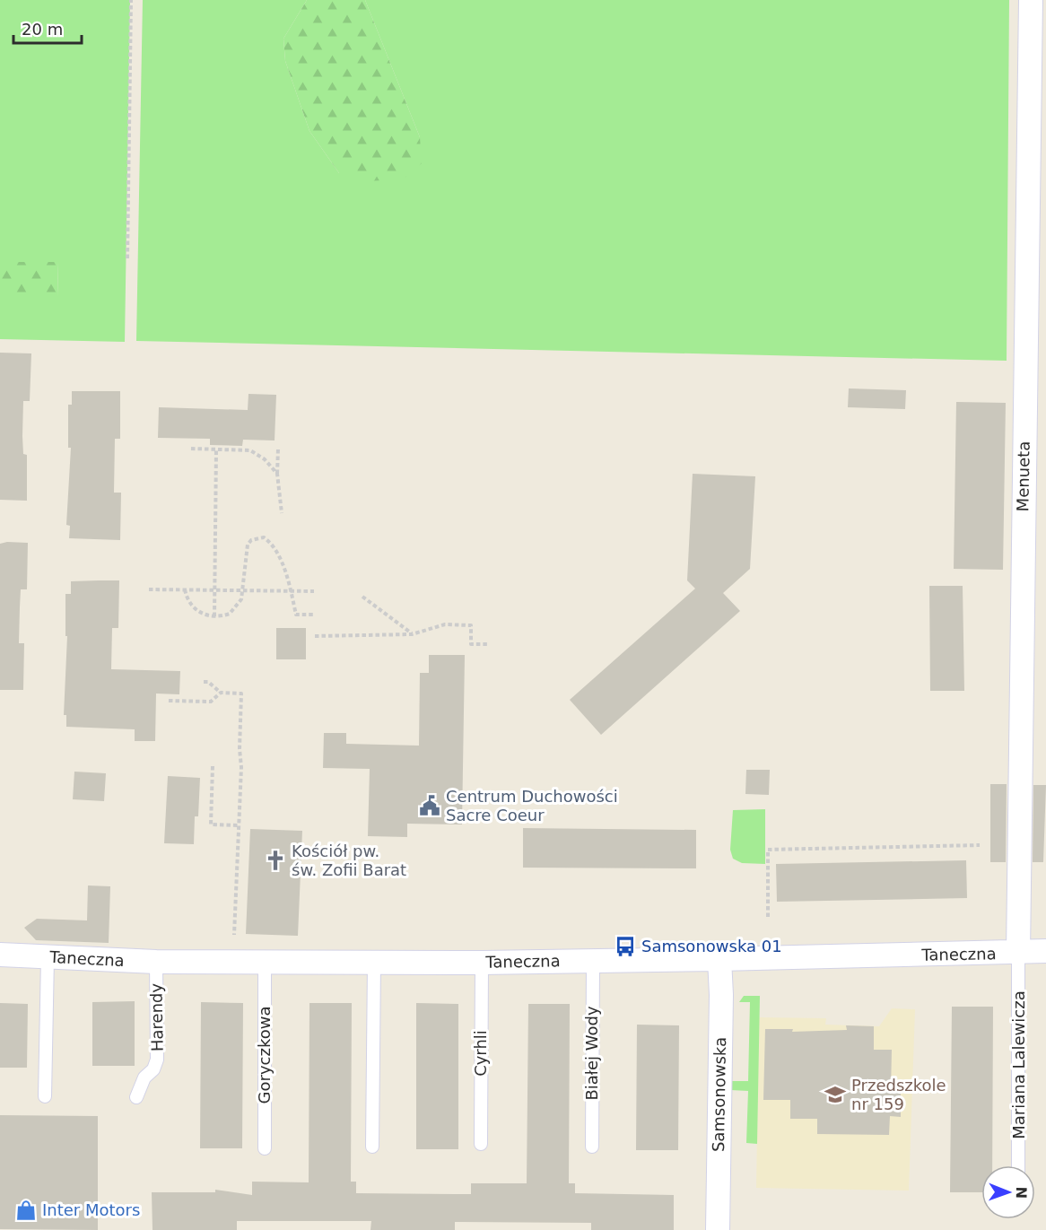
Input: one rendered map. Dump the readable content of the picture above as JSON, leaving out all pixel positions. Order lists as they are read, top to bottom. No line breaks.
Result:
{"streets":{"street":["Menueta","Taneczna","Samsonowska"],"lane":["Harendy","Cyrhli","Białej Wody","Goryczkowa","Mariana Lalewicza"]},"crossings":[["Menueta","Taneczna"],["Menueta","Mariana Lalewicza"],["Taneczna","Harendy"],["Taneczna","Cyrhli"],["Taneczna","Białej Wody"],["Taneczna","Goryczkowa"],["Taneczna","Mariana Lalewicza"],["Taneczna","Samsonowska"]],"places":{"public building":["Centrum Duchowości Sacre Coeur"],"church":["Kościół pw. św. Zofii Barat"],"bus stop":["Samsonowska 01"],"school or university":["Przedszkole nr 159"],"shop":["Inter Motors"]},"scale_bar":"20 m","north":"right"}
